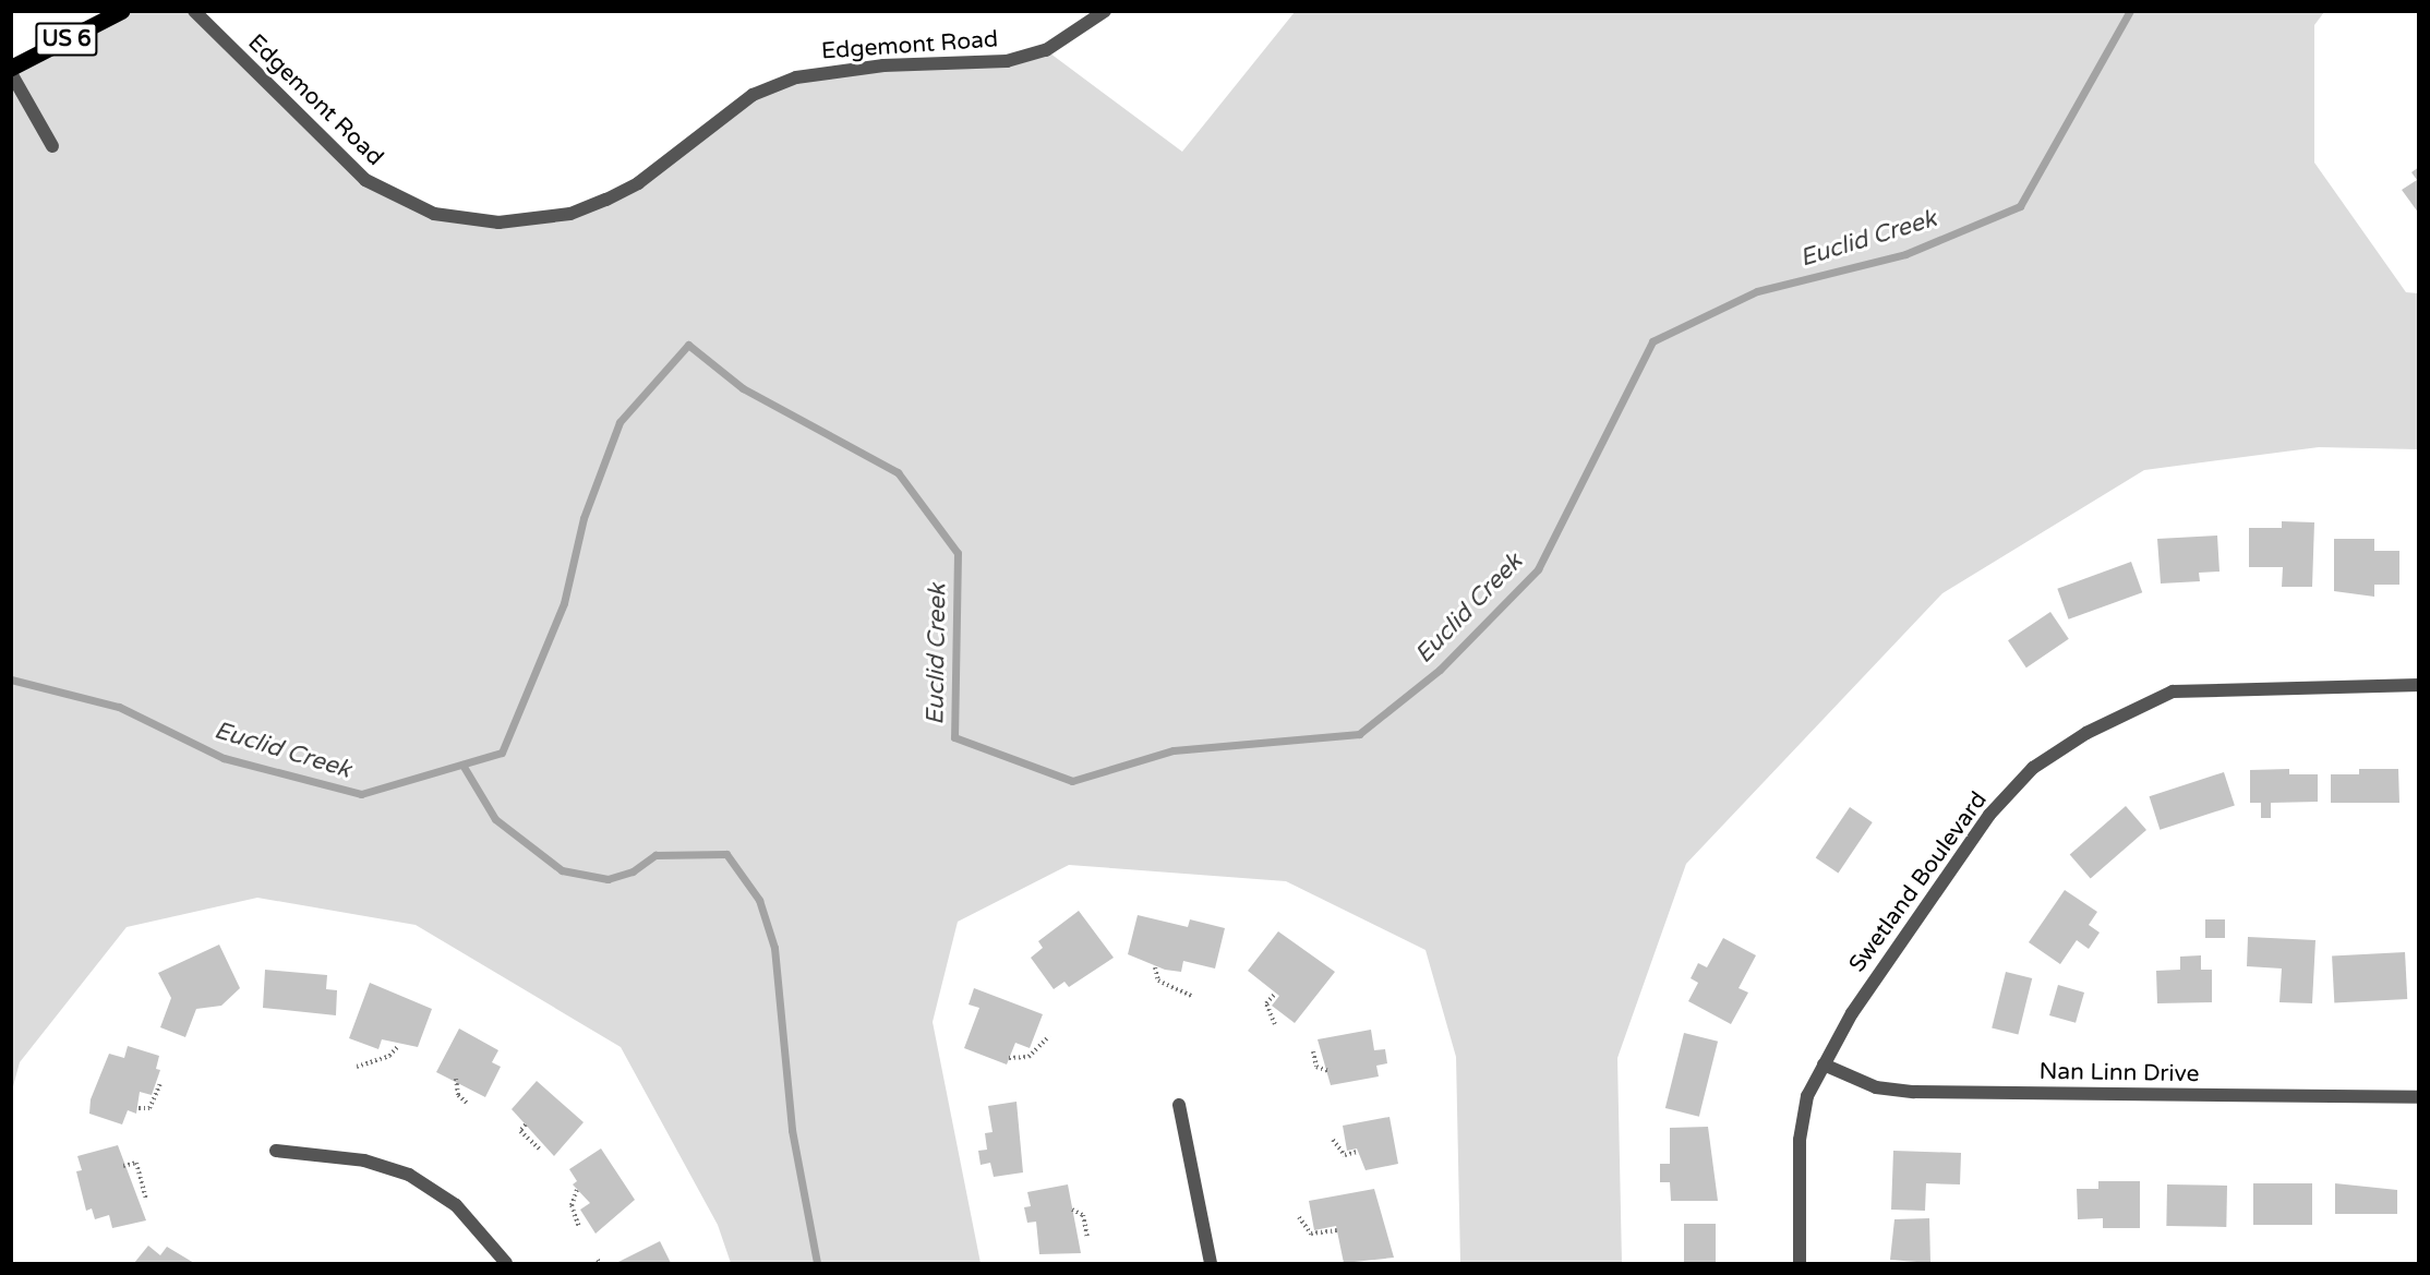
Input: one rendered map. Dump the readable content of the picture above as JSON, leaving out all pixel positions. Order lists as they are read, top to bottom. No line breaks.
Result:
{"streets":{"main road":["US 6"],"street":["Edgemont Road","Swetland Boulevard","Nan Linn Drive"]},"crossings":[["Swetland Boulevard","Nan Linn Drive"]],"water":["Euclid Creek"]}
